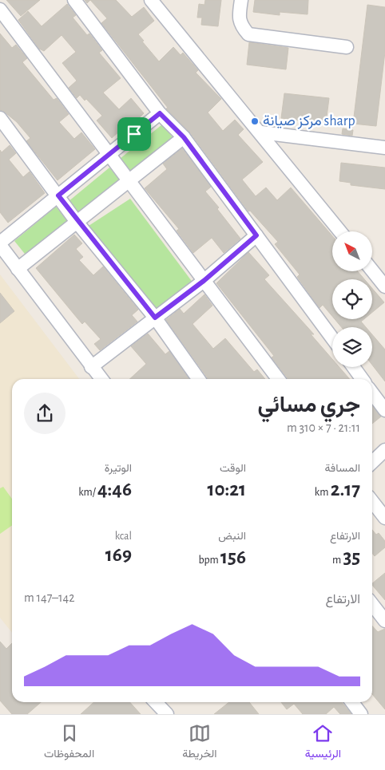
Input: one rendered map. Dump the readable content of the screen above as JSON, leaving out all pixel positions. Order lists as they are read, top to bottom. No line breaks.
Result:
{"places":["مركز صيانة sharp"],"north":"top left","page":{"heading":["جري مسائي","21:11 · 7 × 310 m"],"stats":[["المسافة","2.17 km"],["الوقت","10:21"],["الوتيرة","4:46 /km"],["الارتفاع","35 m"],["النبض","156 bpm"],["kcal","169"]],"chart":["الارتفاع","142–147 m"],"tabs":["الرئيسية","الخريطة","المحفوظات"]}}
